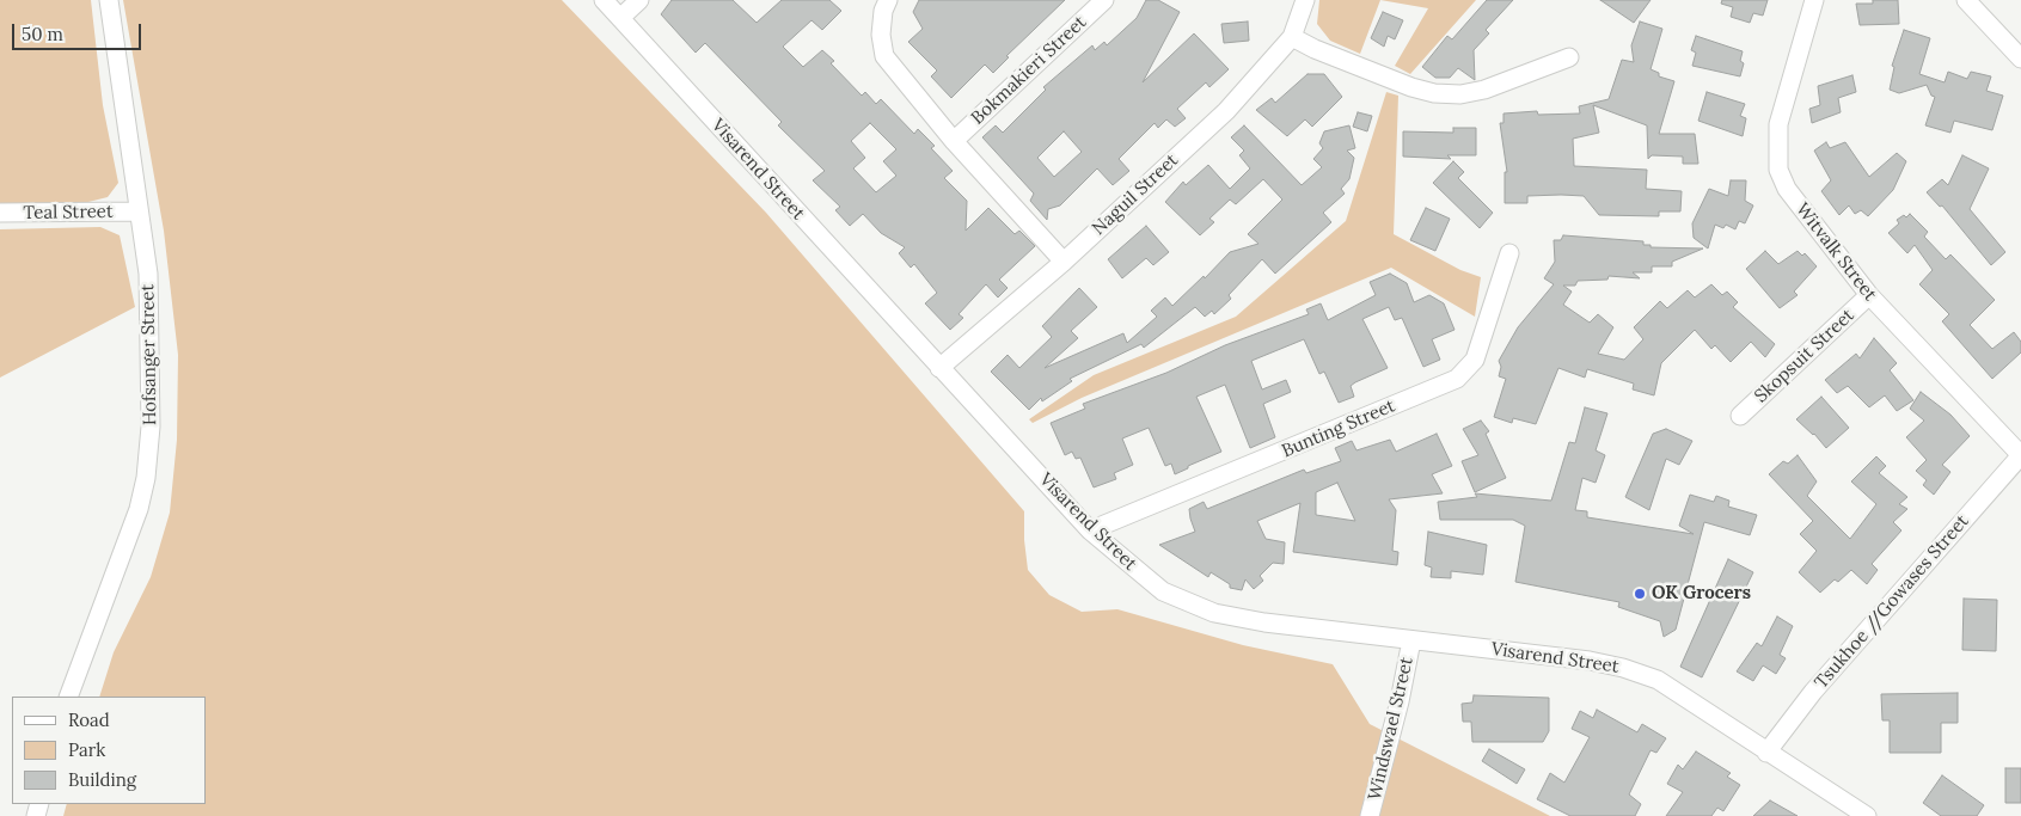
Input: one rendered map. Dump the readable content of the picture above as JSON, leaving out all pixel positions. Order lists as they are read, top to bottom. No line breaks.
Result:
{"streets":{"street":["Bokmakieri Street","Visarend Street","Naguil Street","Teal Street","Witvalk Street","Hofsanger Street","Skopsuit Street","Bunting Street","Tsukhoe //Gowases Street","Windswael Street"]},"crossings":[["Visarend Street","Naguil Street"],["Visarend Street","Bunting Street"],["Visarend Street","Tsukhoe //Gowases Street"],["Visarend Street","Windswael Street"],["Teal Street","Hofsanger Street"],["Witvalk Street","Skopsuit Street"],["Witvalk Street","Tsukhoe //Gowases Street"]],"places":["OK Grocers"],"legend":["Road","Park","Building"],"scale_bar":"50 m"}
